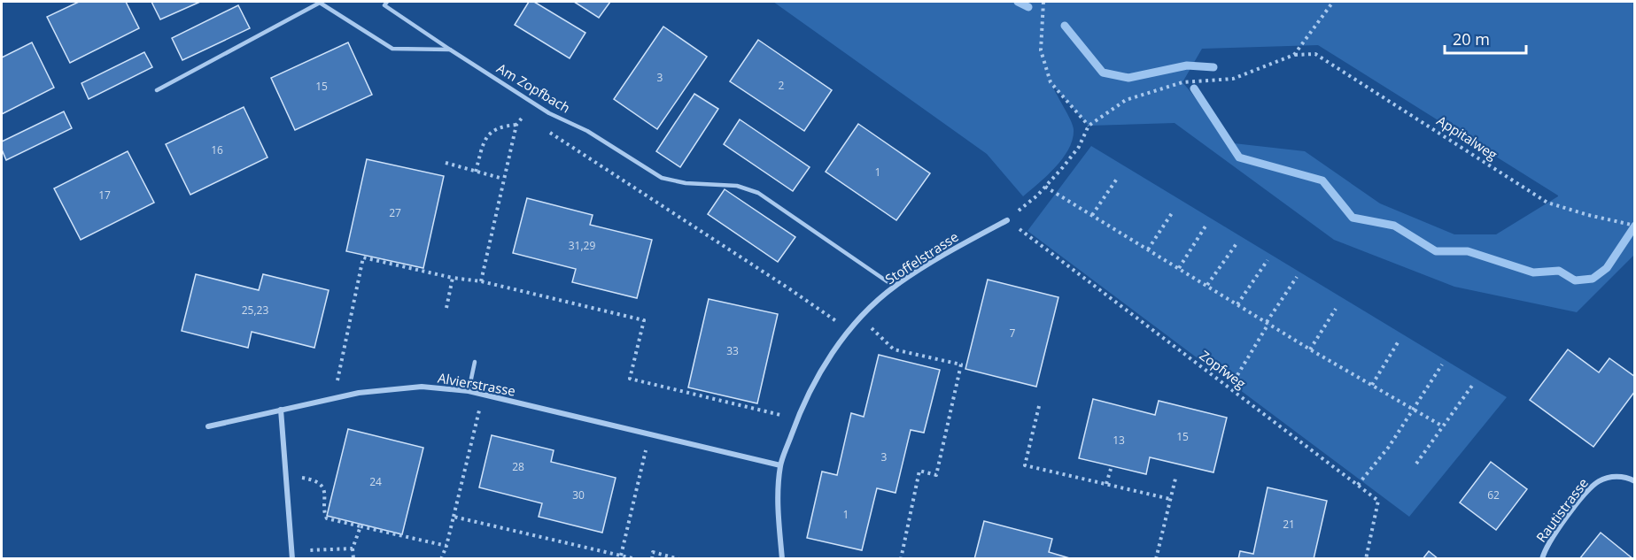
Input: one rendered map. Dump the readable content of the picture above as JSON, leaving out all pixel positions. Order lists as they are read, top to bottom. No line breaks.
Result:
{"streets":{"street":["Stoffelstrasse","Alvierstrasse","Rautistrasse"],"lane":["Am Zopfbach"],"path":["Appitalweg","Zopfweg"]},"crossings":[["Am Zopfbach","Stoffelstrasse"],["Stoffelstrasse","Zopfweg"],["Stoffelstrasse","Alvierstrasse"]],"house_numbers":["3","2","15","16","1","17","27","31,29","25,23","7","33","15","13","3","28","24","30","62","1","21"],"scale_bar":"20 m"}
